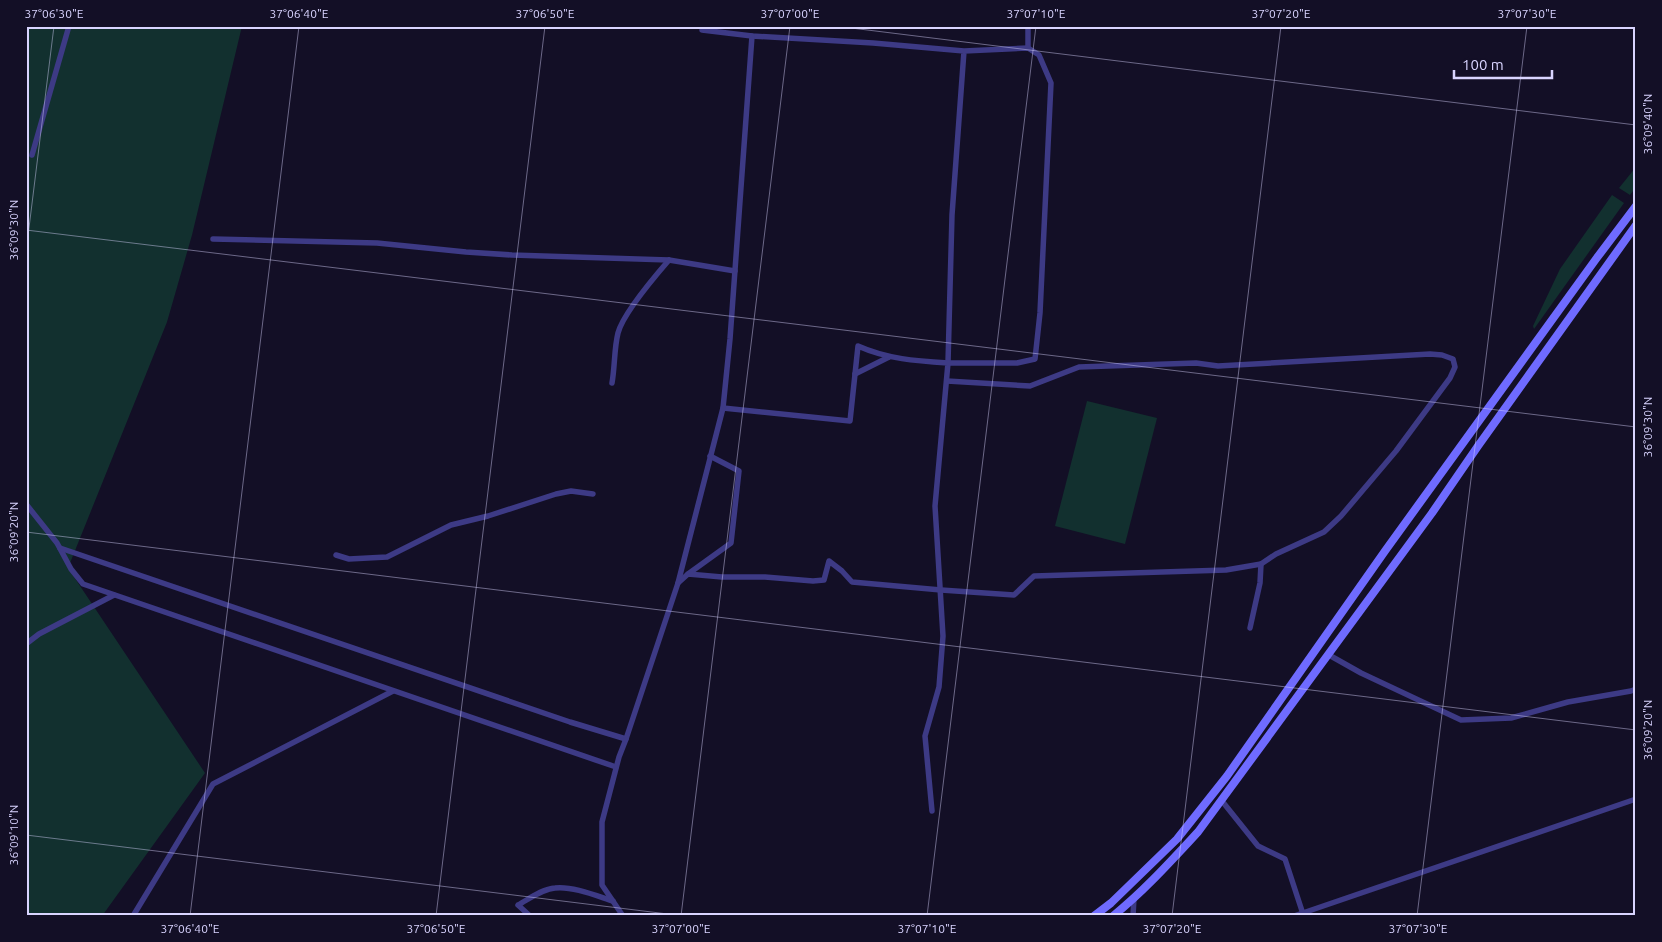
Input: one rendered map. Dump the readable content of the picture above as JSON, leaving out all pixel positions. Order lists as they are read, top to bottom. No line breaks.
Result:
{"scale_bar":"100 m","coordinates":["37°06'30\"E","37°06'40\"E","37°06'50\"E","37°07'00\"E","37°07'10\"E","37°07'20\"E","37°07'30\"E","36°09'40\"N","36°09'30\"N","36°09'20\"N","36°09'10\"N"]}
